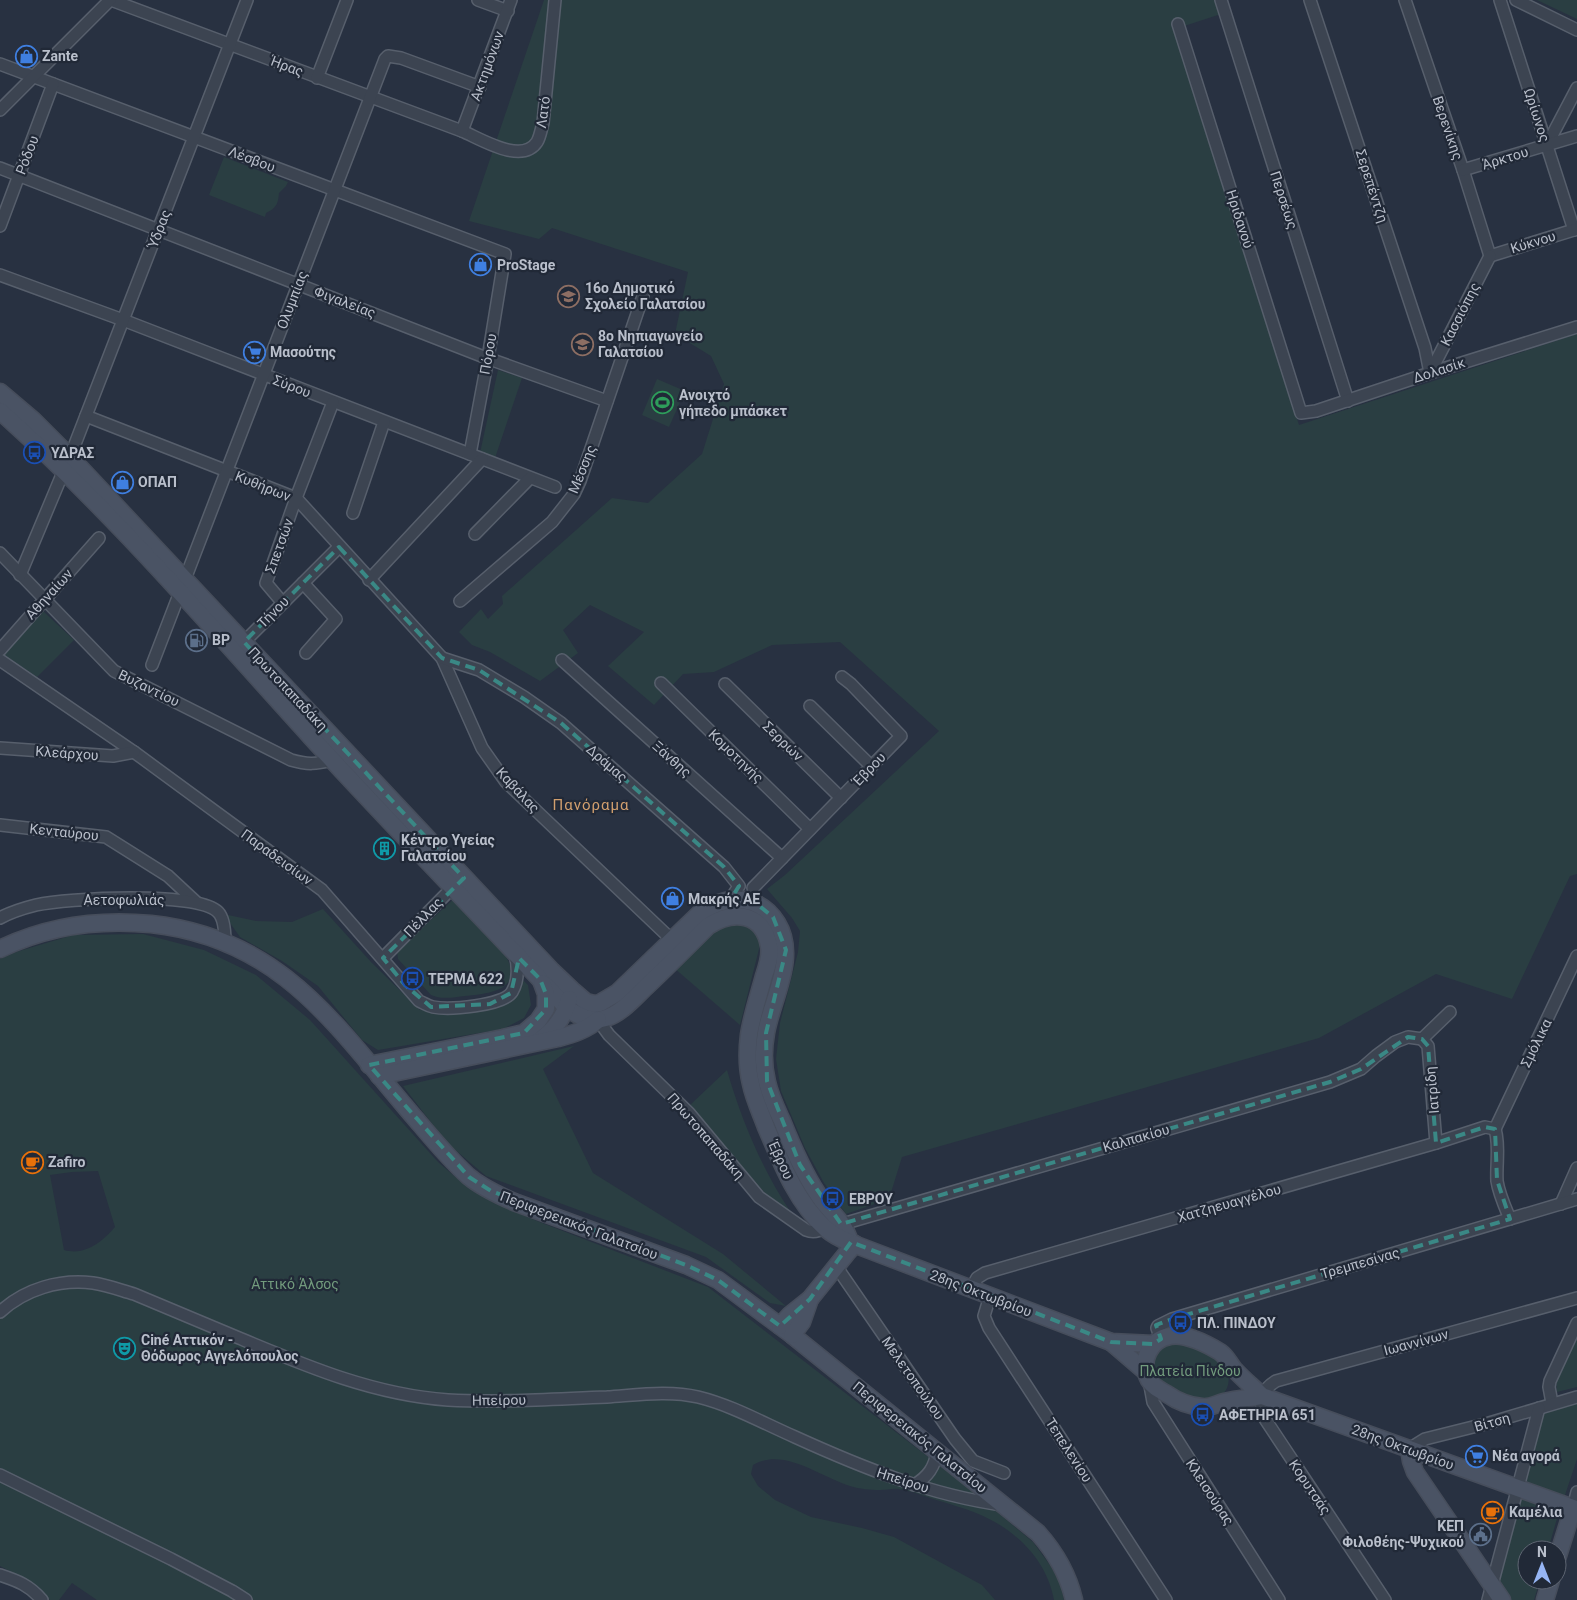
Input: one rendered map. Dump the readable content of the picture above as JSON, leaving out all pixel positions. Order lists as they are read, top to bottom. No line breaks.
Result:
{"streets":{"main road":["Πρωτοπαπαδάκη","Έβρου","Περιφερειακός Γαλατσίου","28ης Οκτωβρίου"],"street":["Ήρας","Ακτημόνων","Λατό","Ωρίωνος","Βερενίκης","Ρόδου","Άρκτου","Λέσβου","Σερεπέντζη","Περσέως","Ηριδανού","Ύδρας","Κύκνου","Ολυμπίας","Φιγαλείας","Κασσιόπης","Πόρου","Δολασίκ","Σύρου","Μέσσης","Κυθήρων","Σπετσών","Αθηναίων","Τήνου","Βυζαντίου","Σερρών","Κλεάρχου","Κομοτηνής","Ξάνθης","Δράμας","Καβάλας","Κενταύρου","Παραδεισίων","Αετοφωλιάς","Πέλλας","Σμόλικα","Ιατρίδη","Καλπακίου","Χατζηευαγγέλου","Τρεμπεσίνας","Ιωαννίνων","Μελετοπούλου","Ηπείρου","Βίτση","Τεπελενίου","Κορυτσάς","Κλεισούρας"]},"crossings":[["Ήρας","Ακτημόνων"],["Ήρας","Λατό"],["Ήρας","Ύδρας"],["Ήρας","Ολυμπίας"],["Ακτημόνων","Λατό"],["Ακτημόνων","Ολυμπίας"],["Ωρίωνος","Άρκτου"],["Ωρίωνος","Κύκνου"],["Βερενίκης","Άρκτου"],["Βερενίκης","Κύκνου"],["Βερενίκης","Κασσιόπης"],["Ρόδου","Λέσβου"],["Ρόδου","Φιγαλείας"],["Λέσβου","Ύδρας"],["Λέσβου","Ολυμπίας"],["Λέσβου","Πόρου"],["Σερεπέντζη","Κασσιόπης"],["Σερεπέντζη","Δολασίκ"],["Περσέως","Δολασίκ"],["Ηριδανού","Δολασίκ"],["Ύδρας","Φιγαλείας"],["Ύδρας","Σύρου"],["Ύδρας","Κυθήρων"],["Ύδρας","Βυζαντίου"],["Ύδρας","Πρωτοπαπαδάκη"],["Κύκνου","Κασσιόπης"],["Ολυμπίας","Φιγαλείας"],["Ολυμπίας","Σύρου"],["Ολυμπίας","Κυθήρων"],["Ολυμπίας","Πρωτοπαπαδάκη"],["Φιγαλείας","Πόρου"],["Φιγαλείας","Μέσσης"],["Κασσιόπης","Δολασίκ"],["Πόρου","Σύρου"],["Σύρου","Σπετσών"],["Κυθήρων","Σπετσών"],["Κυθήρων","Τήνου"],["Κυθήρων","Δράμας"],["Κυθήρων","Καβάλας"],["Σπετσών","Τήνου"],["Αθηναίων","Βυζαντίου"],["Τήνου","Πρωτοπαπαδάκη"],["Βυζαντίου","Πρωτοπαπαδάκη"],["Πρωτοπαπαδάκη","Έβρου"],["Πρωτοπαπαδάκη","Παραδεισίων"],["Πρωτοπαπαδάκη","Πέλλας"],["Σερρών","Έβρου"],["Κλεάρχου","Παραδεισίων"],["Κομοτηνής","Έβρου"],["Ξάνθης","Έβρου"],["Δράμας","Καβάλας"],["Έβρου","Καλπακίου"],["Έβρου","Περιφερειακός Γαλατσίου"],["Έβρου","28ης Οκτωβρίου"],["Κενταύρου","Αετοφωλιάς"],["Παραδεισίων","Πέλλας"],["Αετοφωλιάς","Περιφερειακός Γαλατσίου"],["Σμόλικα","Χατζηευαγγέλου"],["Ιατρίδη","Καλπακίου"],["Ιατρίδη","Χατζηευαγγέλου"],["Χατζηευαγγέλου","28ης Οκτωβρίου"],["Περιφερειακός Γαλατσίου","Ηπείρου"],["Τρεμπεσίνας","28ης Οκτωβρίου"],["Τρεμπεσίνας","Κλεισούρας"],["28ης Οκτωβρίου","Ιωαννίνων"],["28ης Οκτωβρίου","Βίτση"],["28ης Οκτωβρίου","Τεπελενίου"],["28ης Οκτωβρίου","Κορυτσάς"],["28ης Οκτωβρίου","Κλεισούρας"],["Ιωαννίνων","Κορυτσάς"]],"districts":["Πανόραμα"],"parks":["Αττικό Άλσος","Πλατεία Πίνδου"],"places":{"shop":["Zante","ProStage","ΟΠΑΠ","Μακρής ΑΕ"],"school or university":["16ο Δημοτικό Σχολείο Γαλατσίου","8ο Νηπιαγωγείο Γαλατσίου"],"supermarket":["Μασούτης","Νέα αγορά"],"sports":["Ανοιχτό γήπεδο μπάσκετ"],"bus stop":["ΥΔΡΑΣ","ΤΕΡΜΑ 622","ΕΒΡΟΥ","ΠΛ. ΠΙΝΔΟΥ","ΑΦΕΤΗΡΙΑ 651"],"fuel station":["BP"],"building":["Κέντρο Υγείας Γαλατσίου"],"cafe":["Zafiro","Καμέλια"],"theatre":["Ciné Αττικόν - Θόδωρος Αγγελόπουλος"],"public building":["ΚΕΠ Φιλοθέης-Ψυχικού"]},"north":"top"}
